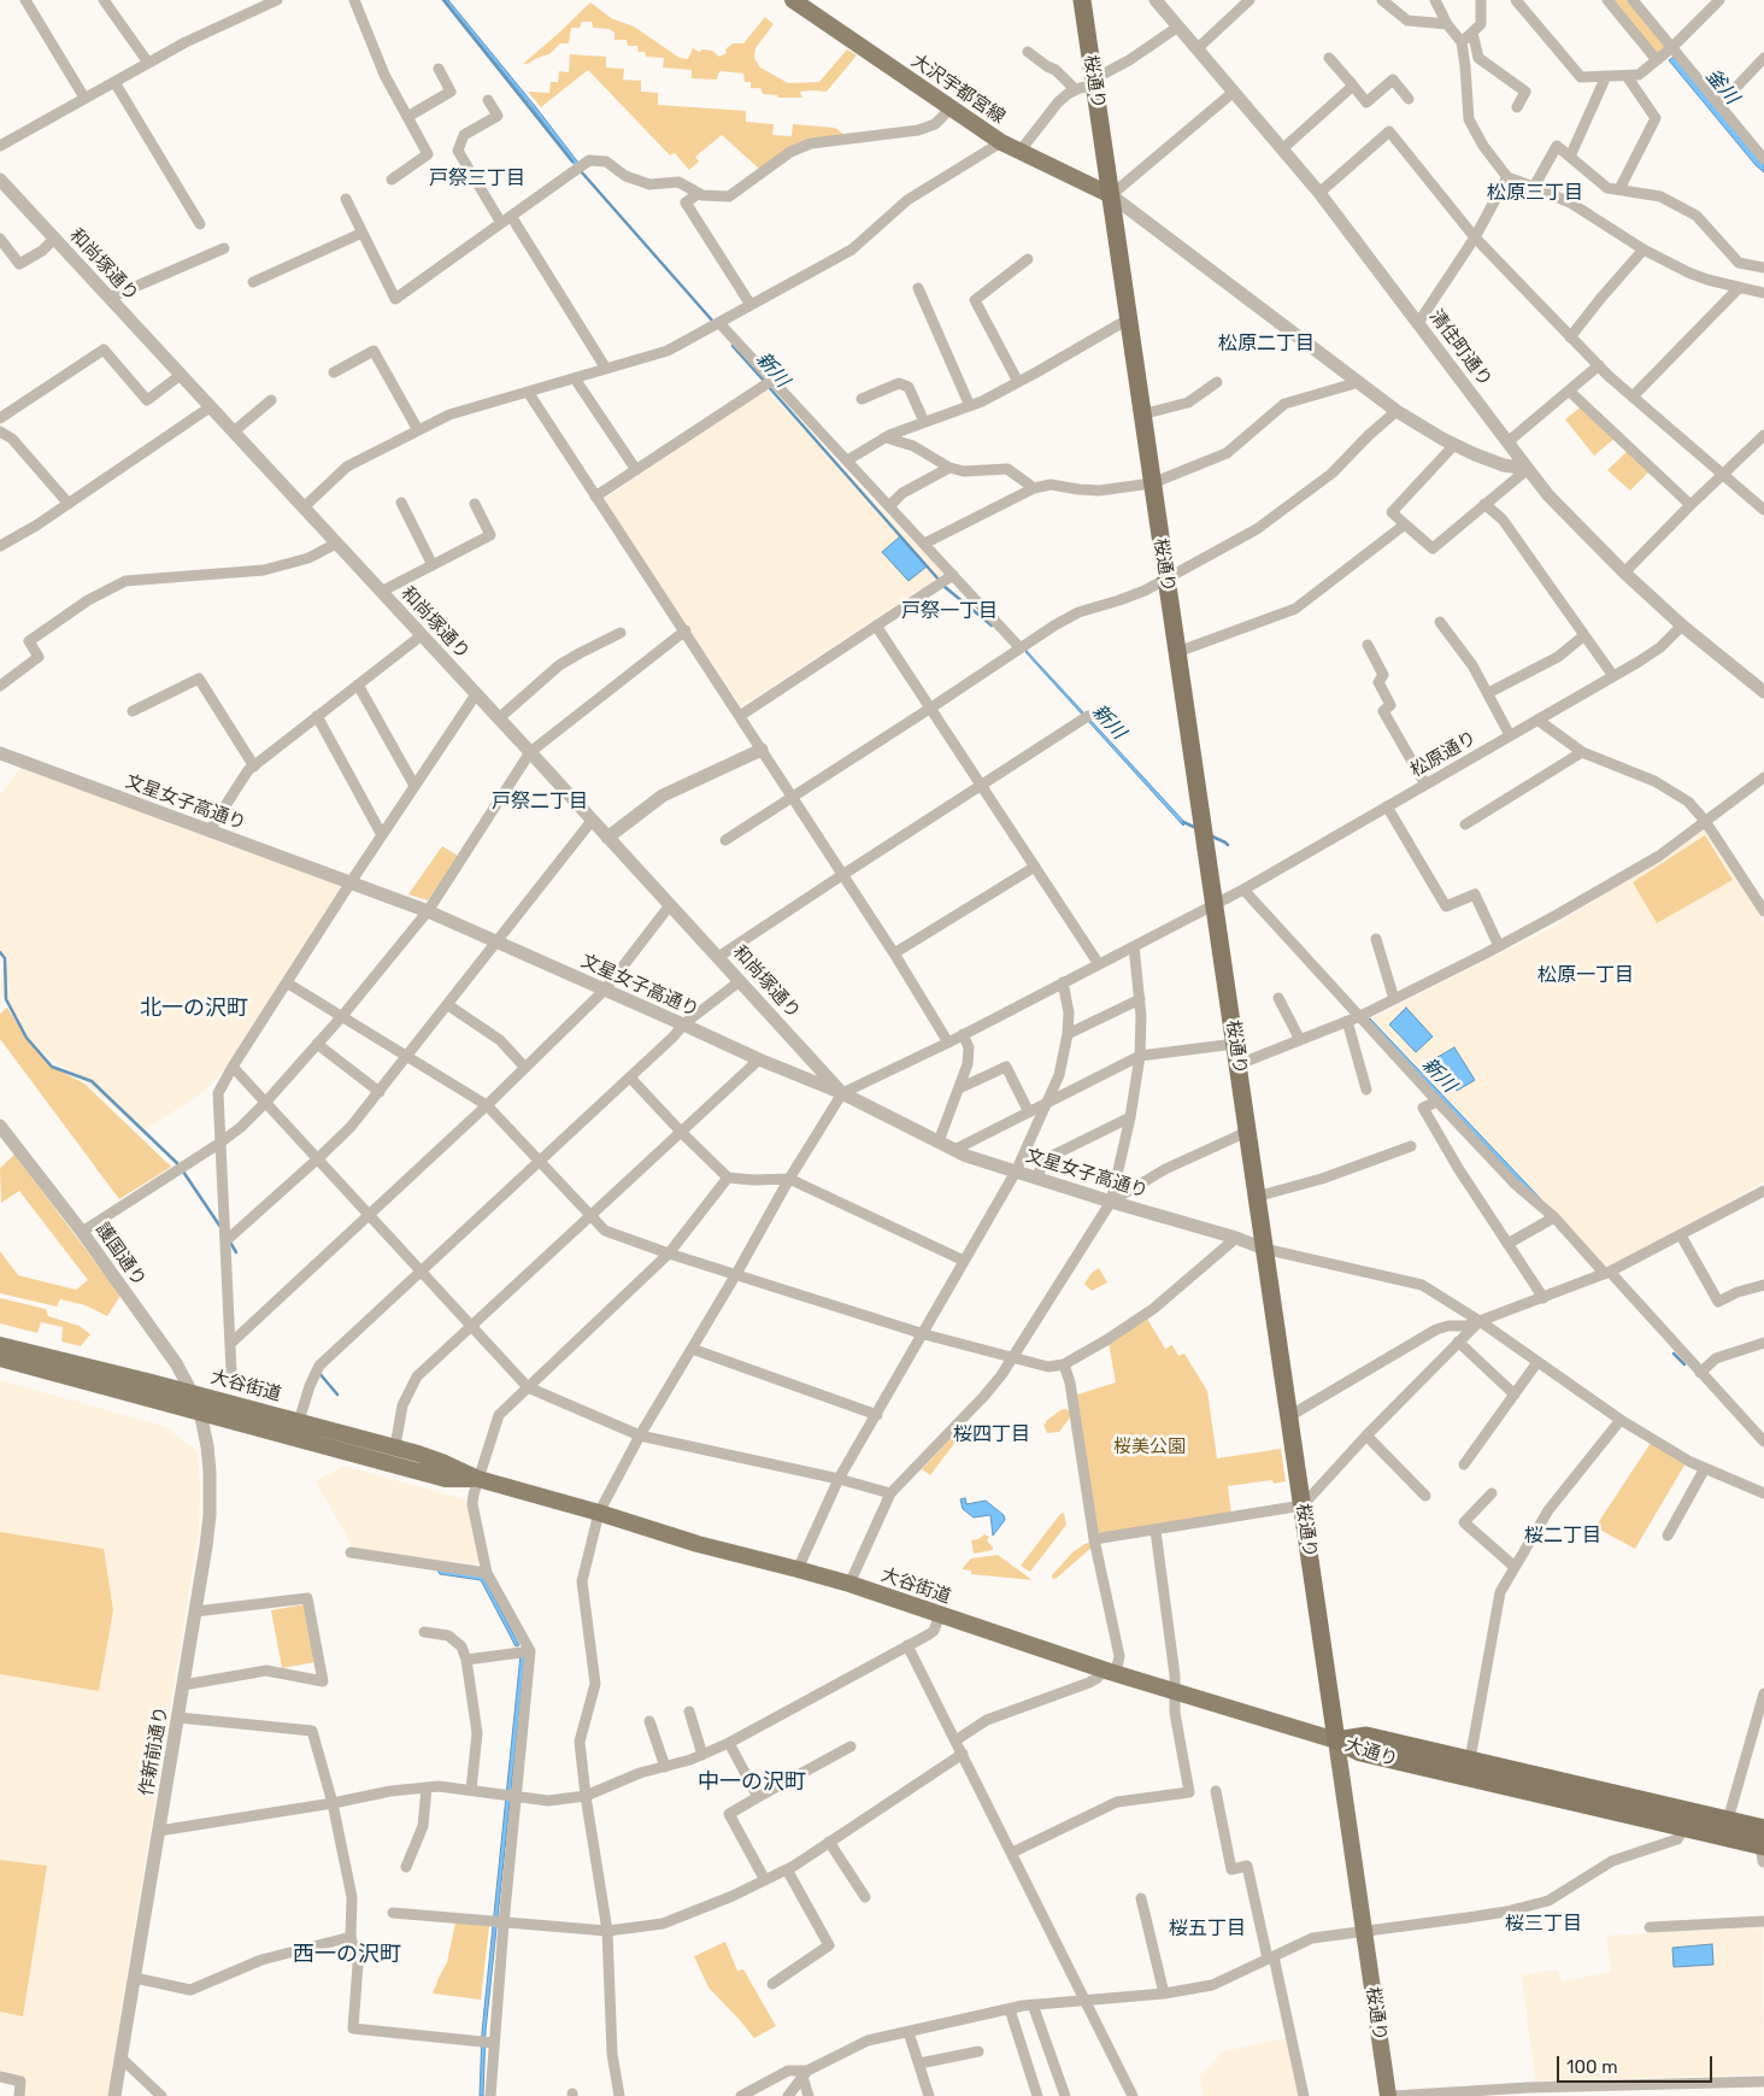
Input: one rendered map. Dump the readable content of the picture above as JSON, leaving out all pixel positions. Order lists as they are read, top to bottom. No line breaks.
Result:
{"streets":{"highway":["桜通り","大通り"],"main road":["大沢宇都宮線","大谷街道"],"street":["和尚塚通り","清住町通り","松原通り","文星女子高通り","護国通り","作新前通り"]},"crossings":[["桜通り","大沢宇都宮線"],["桜通り","松原通り"],["桜通り","文星女子高通り"],["桜通り","大谷街道"],["桜通り","大通り"],["和尚塚通り","松原通り"],["和尚塚通り","文星女子高通り"],["清住町通り","松原通り"],["松原通り","文星女子高通り"],["護国通り","大谷街道"],["護国通り","作新前通り"],["大谷街道","作新前通り"],["大谷街道","大通り"]],"districts":["戸祭三丁目","松原三丁目","松原二丁目","戸祭一丁目","戸祭二丁目","松原一丁目","北一の沢町","桜四丁目","桜二丁目","中一の沢町","桜三丁目","桜五丁目","西一の沢町"],"water":["釜川","新川"],"parks":["桜美公園"],"scale_bar":"100 m"}
